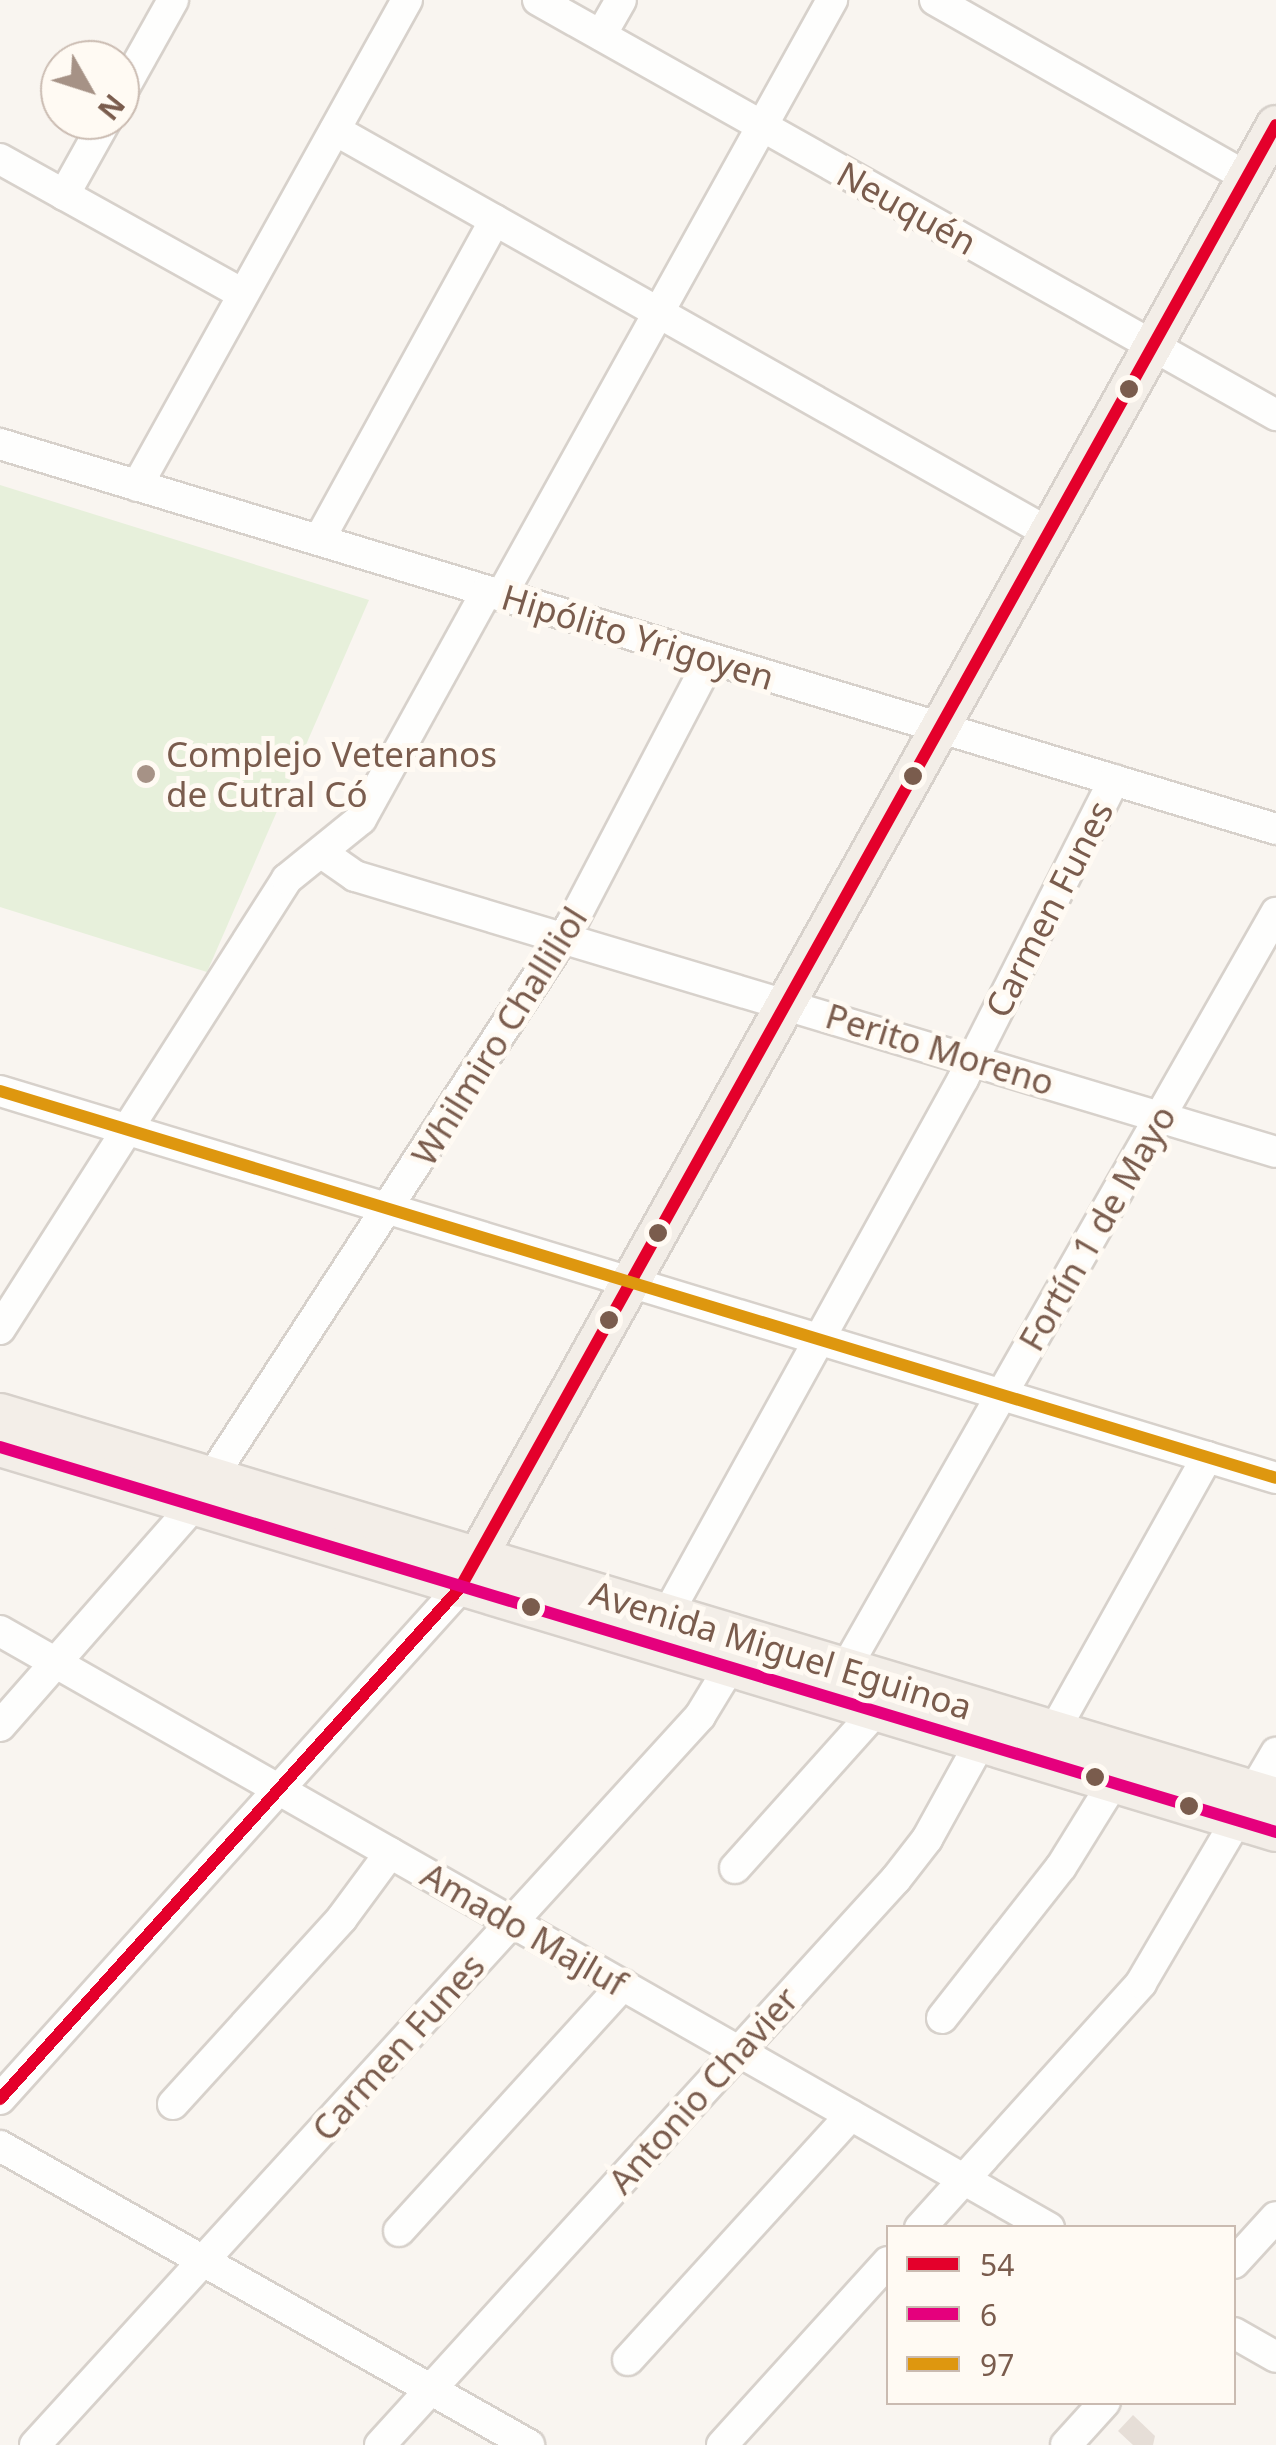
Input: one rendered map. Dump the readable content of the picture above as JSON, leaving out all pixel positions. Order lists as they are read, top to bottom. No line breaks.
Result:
{"streets":{"main road":["Avenida Miguel Eguinoa"],"street":["Neuquén","Hipólito Yrigoyen","Carmen Funes","Whilmiro Challiliol","Perito Moreno","Fortín 1 de Mayo","Amado Majluf","Antonio Chavier"]},"crossings":[["Hipólito Yrigoyen","Carmen Funes"],["Hipólito Yrigoyen","Whilmiro Challiliol"],["Carmen Funes","Perito Moreno"],["Carmen Funes","Avenida Miguel Eguinoa"],["Carmen Funes","Amado Majluf"],["Whilmiro Challiliol","Perito Moreno"],["Whilmiro Challiliol","Avenida Miguel Eguinoa"],["Whilmiro Challiliol","Amado Majluf"],["Perito Moreno","Fortín 1 de Mayo"],["Fortín 1 de Mayo","Avenida Miguel Eguinoa"],["Avenida Miguel Eguinoa","Antonio Chavier"],["Amado Majluf","Antonio Chavier"]],"places":["Complejo Veteranos de Cutral Có"],"lines":["transit line 54","transit line 97","transit line 6"],"legend":["54","6","97"],"north":"bottom right"}
